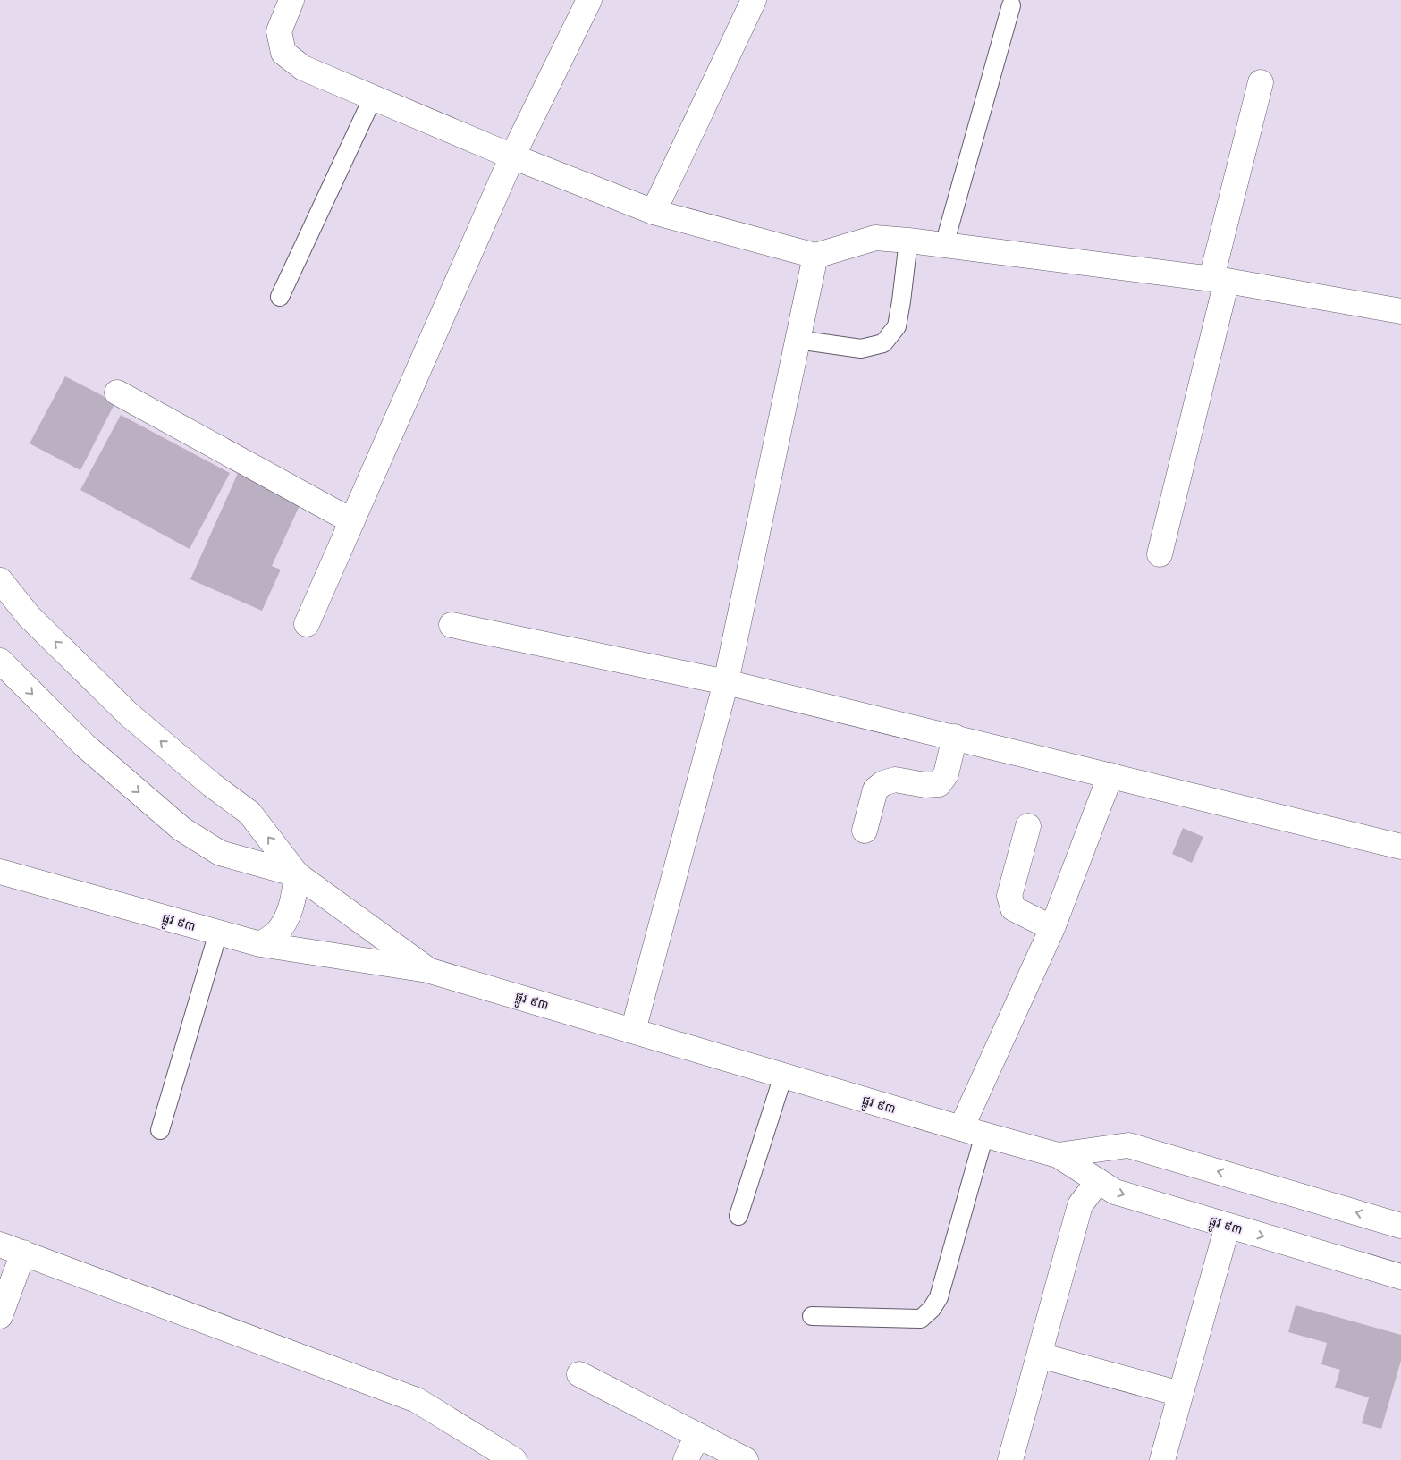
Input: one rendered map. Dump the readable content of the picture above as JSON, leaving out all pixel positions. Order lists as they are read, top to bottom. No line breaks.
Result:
{"streets":{"street":["ផ្លូវ ៩៣"]}}
